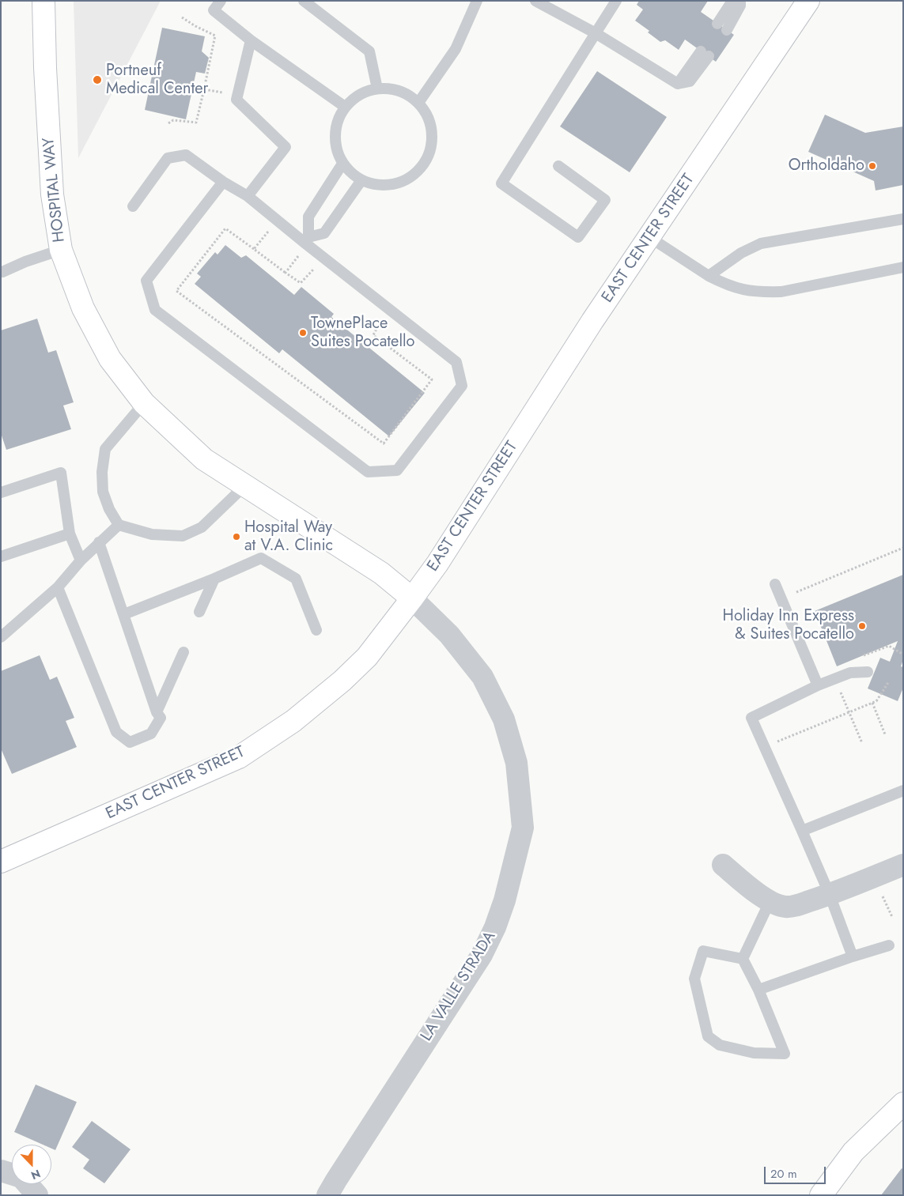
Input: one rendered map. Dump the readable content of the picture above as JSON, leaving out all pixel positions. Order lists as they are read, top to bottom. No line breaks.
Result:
{"streets":{"street":["HOSPITAL WAY","EAST CENTER STREET","LA VALLE STRADA"]},"crossings":[["HOSPITAL WAY","EAST CENTER STREET"],["HOSPITAL WAY","LA VALLE STRADA"],["EAST CENTER STREET","LA VALLE STRADA"]],"places":["Portneuf Medical Center","OrthoIdaho","TownePlace Suites Pocatello","Hospital Way at V.A. Clinic","Holiday Inn Express & Suites Pocatello"],"scale_bar":"20 m","north":"bottom"}
